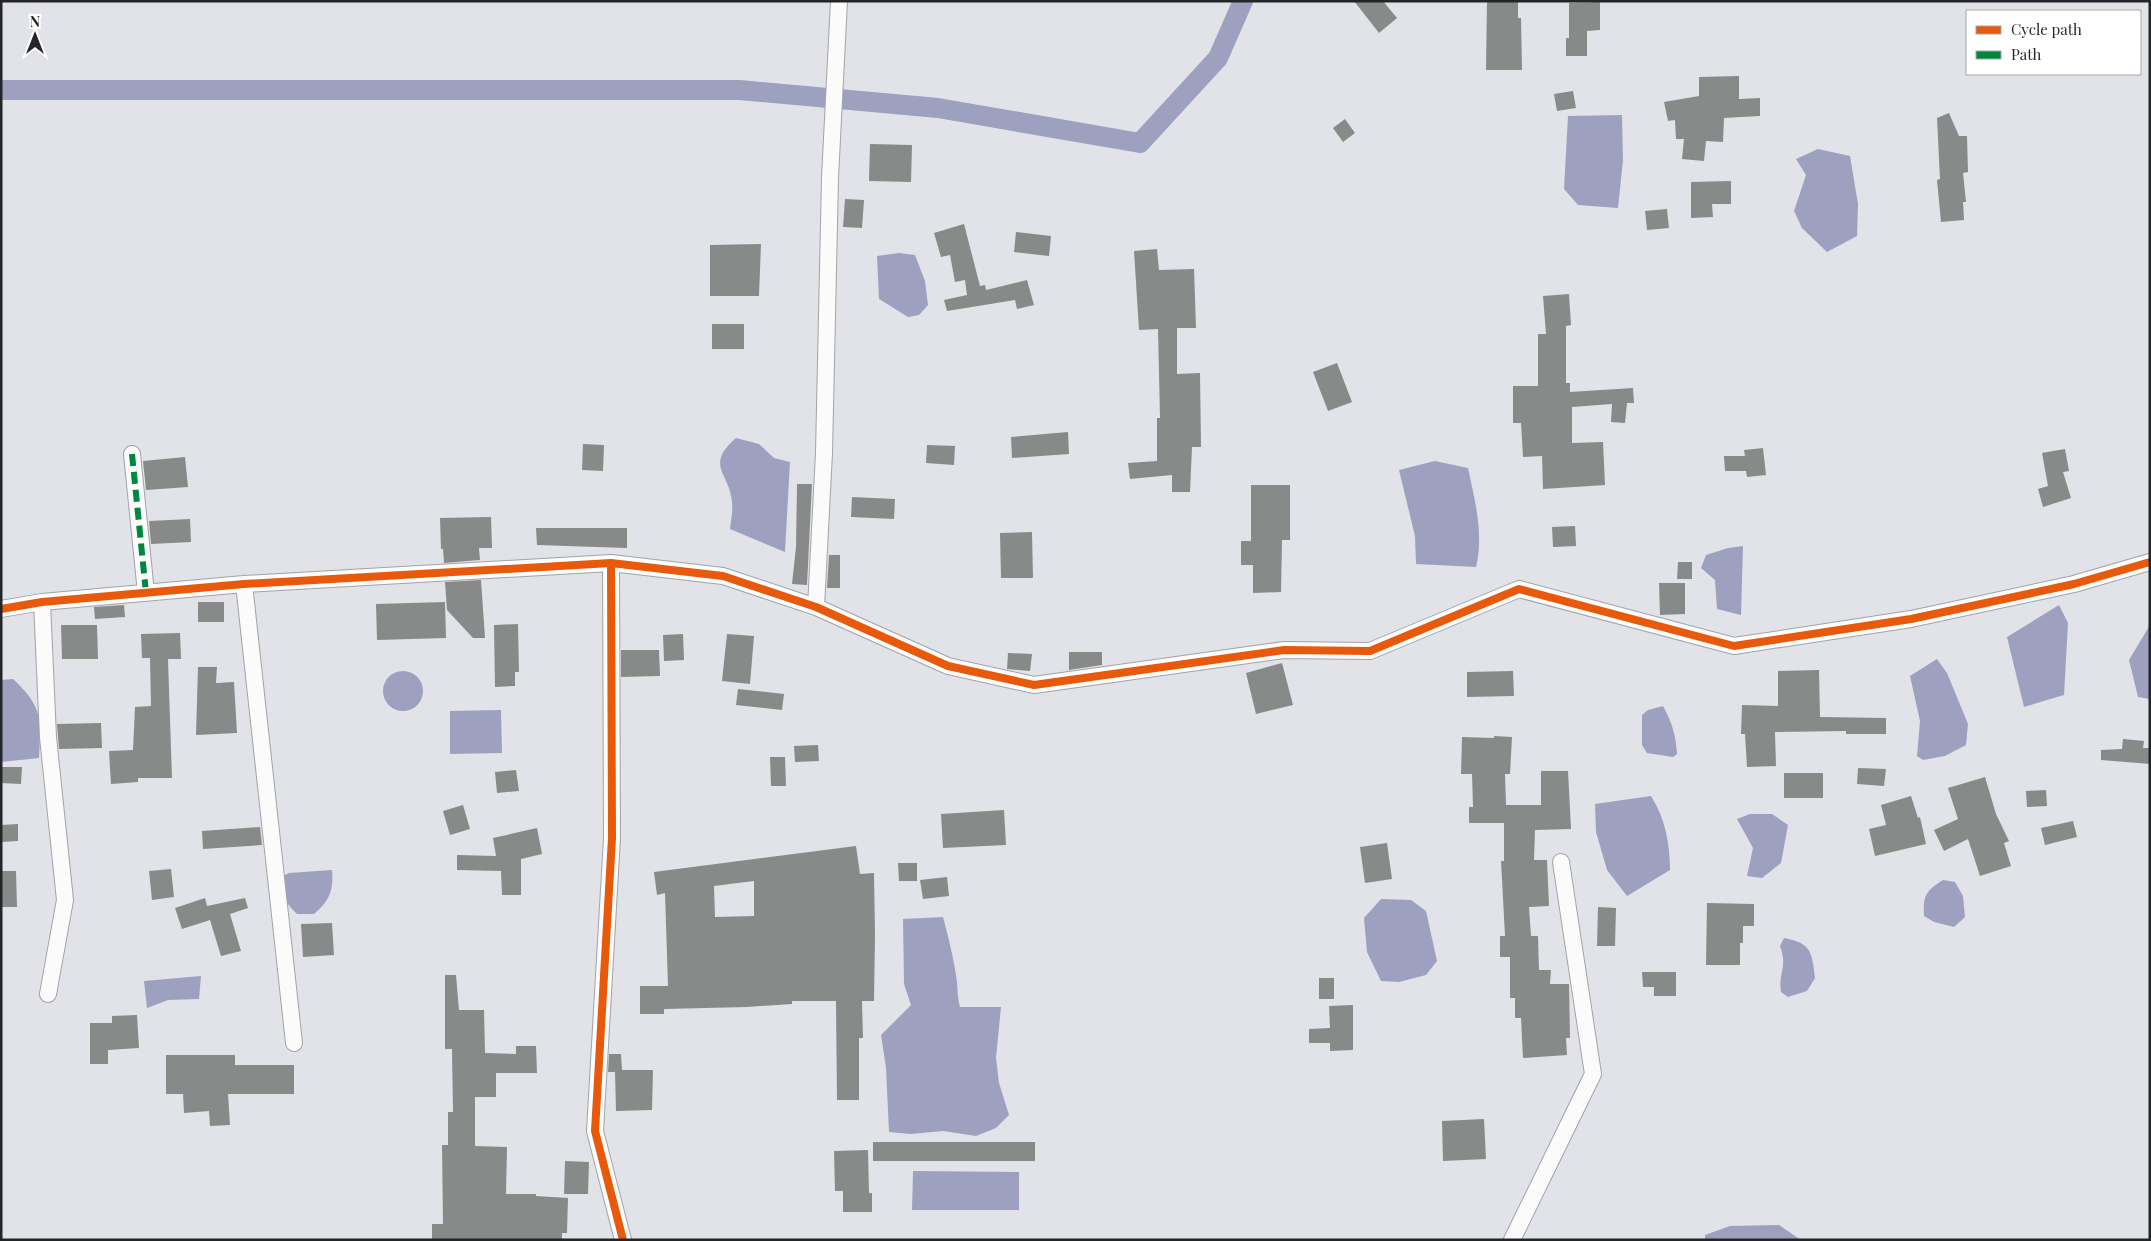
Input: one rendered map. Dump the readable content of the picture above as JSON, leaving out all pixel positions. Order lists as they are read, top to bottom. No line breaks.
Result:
{"legend":["Cycle path","Path"],"north":"top"}
